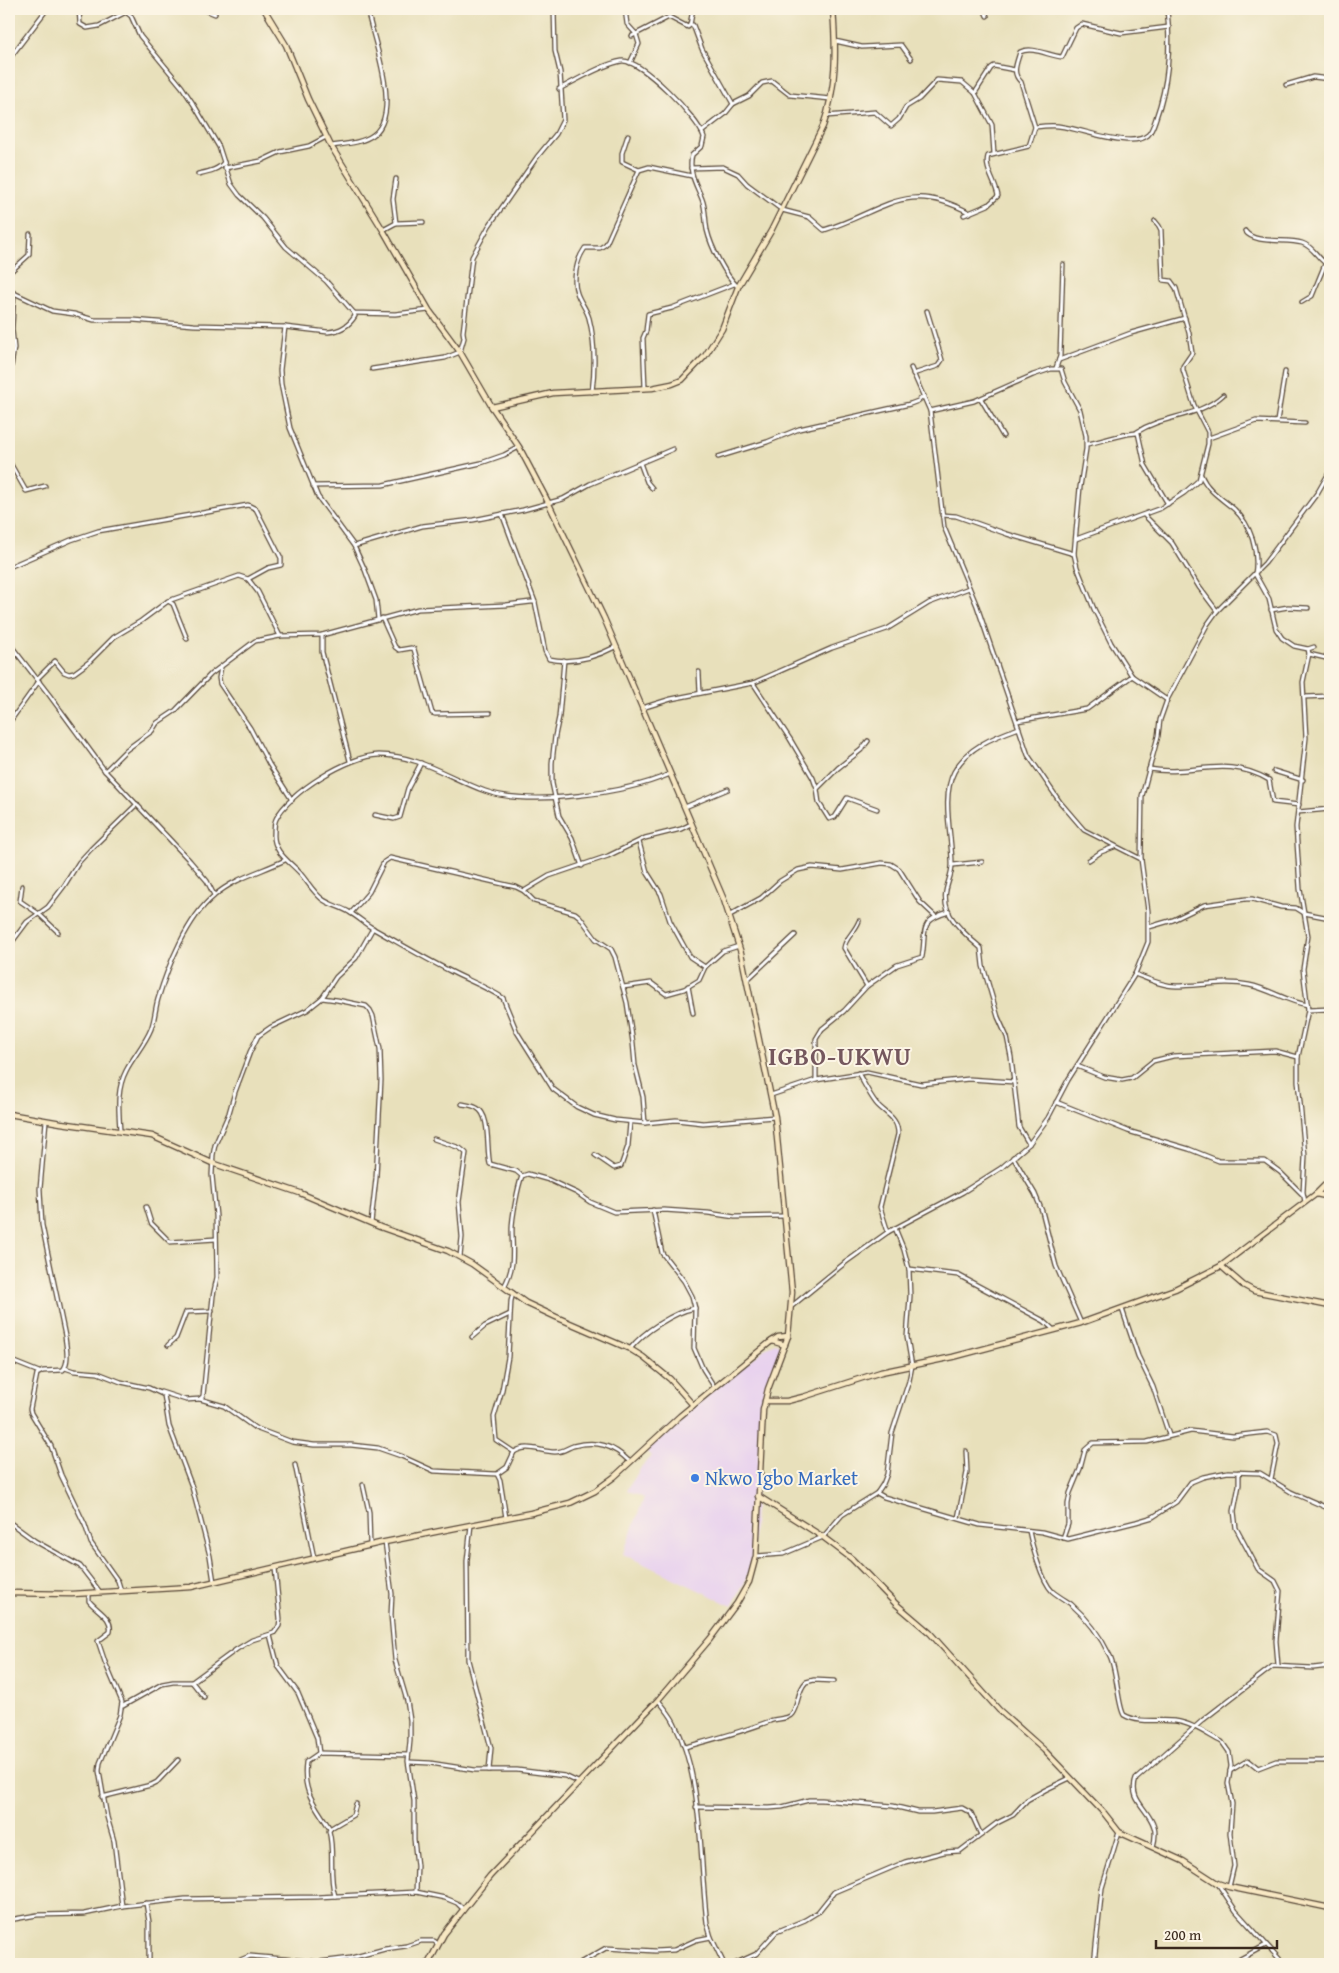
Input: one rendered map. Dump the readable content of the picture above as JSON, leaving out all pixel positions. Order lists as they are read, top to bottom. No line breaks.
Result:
{"districts":["IGBO-UKWU"],"places":["Nkwo Igbo Market"],"scale_bar":"200 m"}
